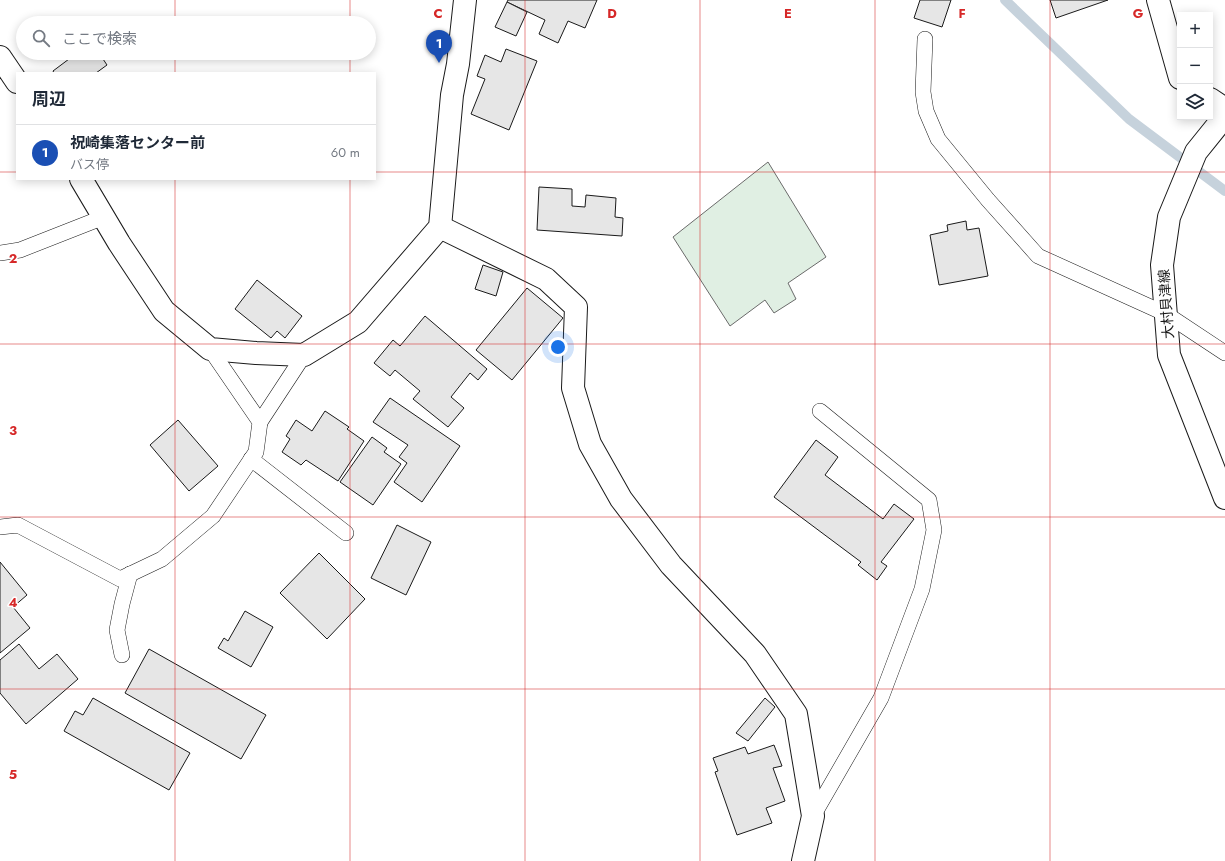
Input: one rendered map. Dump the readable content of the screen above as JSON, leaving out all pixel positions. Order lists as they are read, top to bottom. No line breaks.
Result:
{"streets":{"street":["大村貝津線"]},"page":{"map_buttons":["+","−"],"search":"ここで検索","pins":"1","heading":"周辺","list":[{"mark":"1","name":"祝崎集落センター前","note":"バス停","value":"60 m"}]},"grid":{"columns":["C","D","E","F","G"],"rows":["2","3","4","5"]}}
